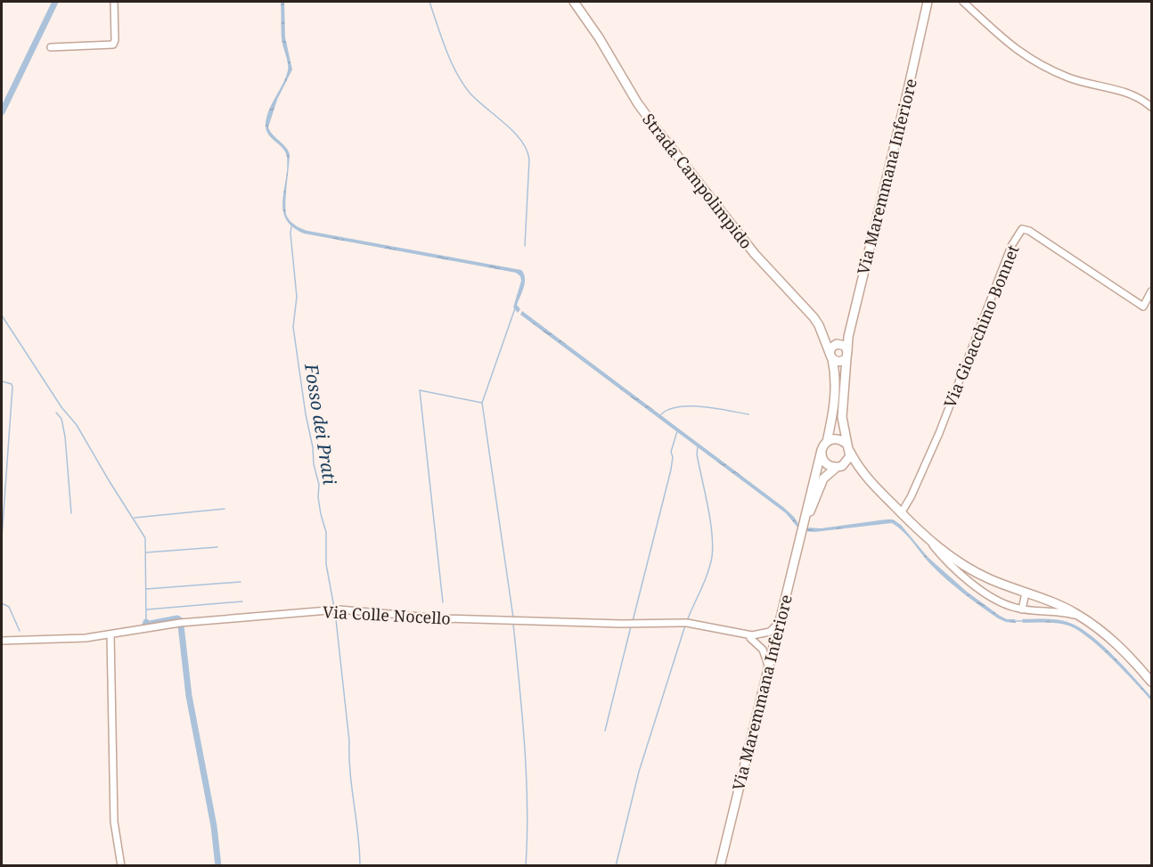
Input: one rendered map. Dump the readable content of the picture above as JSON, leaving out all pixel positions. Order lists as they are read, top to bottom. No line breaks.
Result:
{"streets":{"main road":["Via Maremmana Inferiore","Strada Campolimpido"],"street":["Via Gioacchino Bonnet","Via Colle Nocello"]},"crossings":[["Via Maremmana Inferiore","Strada Campolimpido"]],"water":["Fosso dei Prati"]}
